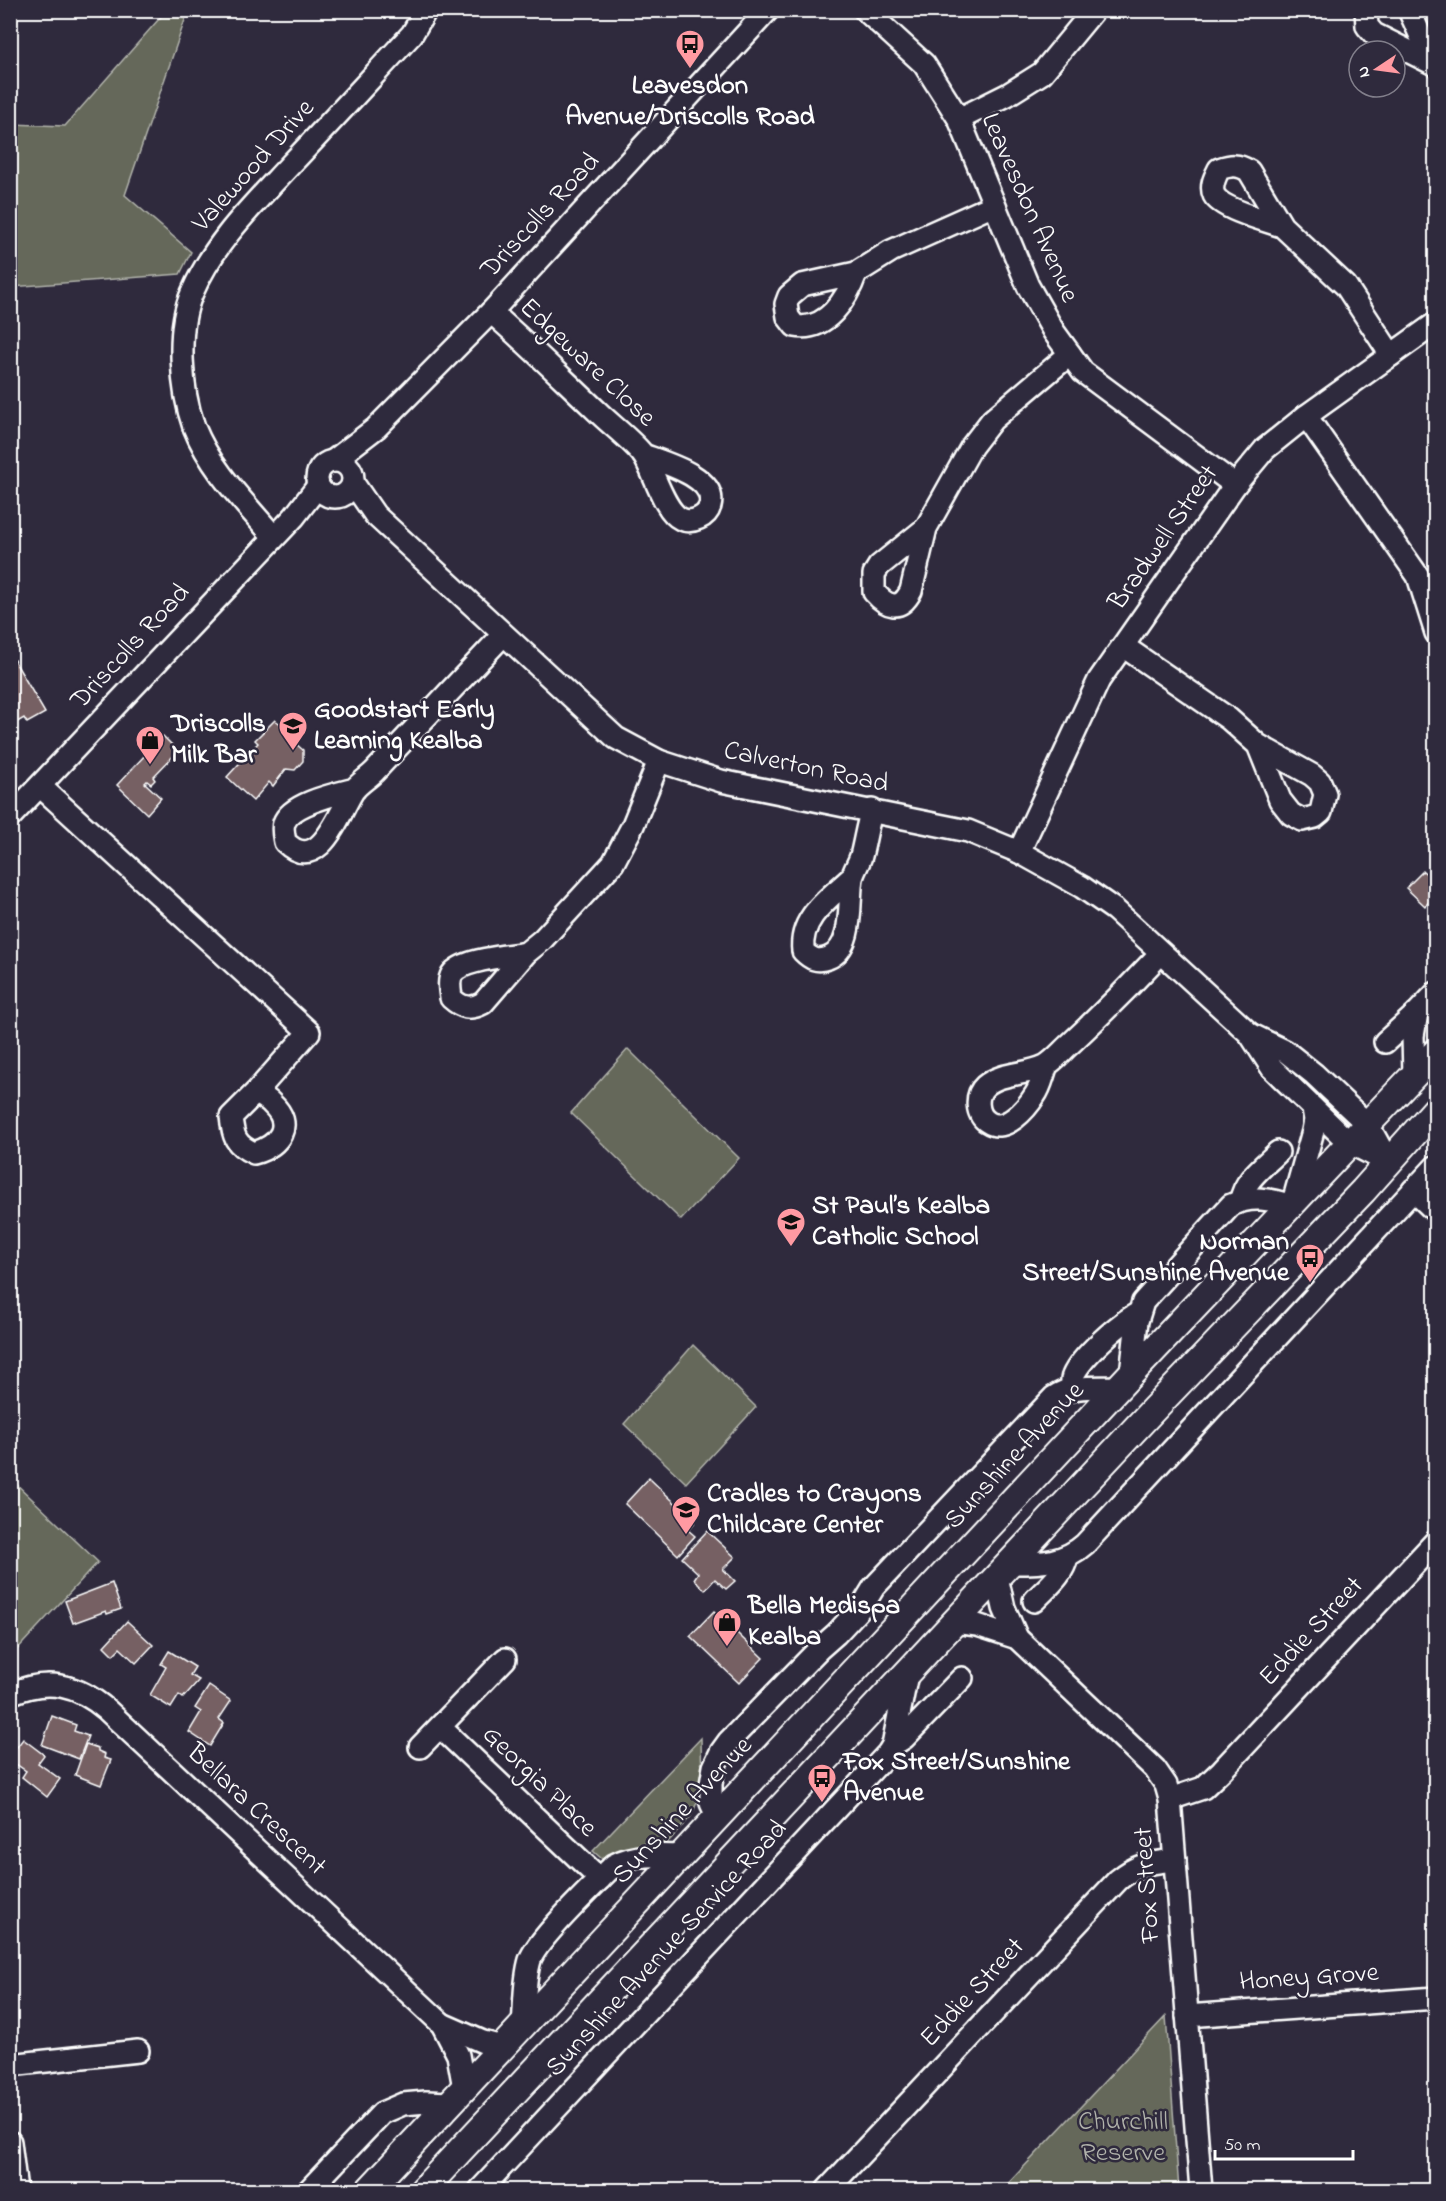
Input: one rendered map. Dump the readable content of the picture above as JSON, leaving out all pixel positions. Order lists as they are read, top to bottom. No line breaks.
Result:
{"streets":{"main road":["Sunshine Avenue"],"street":["Valewood Drive","Leavesdon Avenue","Driscolls Road","Edgeware Close","Bradwell Street","Calverton Road","Eddie Street","Georgia Place","Bellara Crescent","Fox Street","Sunshine Avenue Service Road","Honey Grove"]},"crossings":[["Valewood Drive","Driscolls Road"],["Leavesdon Avenue","Bradwell Street"],["Driscolls Road","Edgeware Close"],["Driscolls Road","Calverton Road"],["Bradwell Street","Calverton Road"],["Calverton Road","Sunshine Avenue"],["Sunshine Avenue","Sunshine Avenue Service Road"],["Eddie Street","Fox Street"],["Georgia Place","Sunshine Avenue Service Road"],["Fox Street","Honey Grove"]],"parks":["Churchill Reserve"],"places":{"bus stop":["Leavesdon Avenue/Driscolls Road","Norman Street/Sunshine Avenue","Fox Street/Sunshine Avenue"],"school or university":["Goodstart Early Learning Kealba","St Paul’s Kealba Catholic School","Cradles to Crayons Childcare Center"],"shop":["Driscolls Milk Bar","Bella Medispa Kealba"]},"scale_bar":"50 m","north":"left"}
